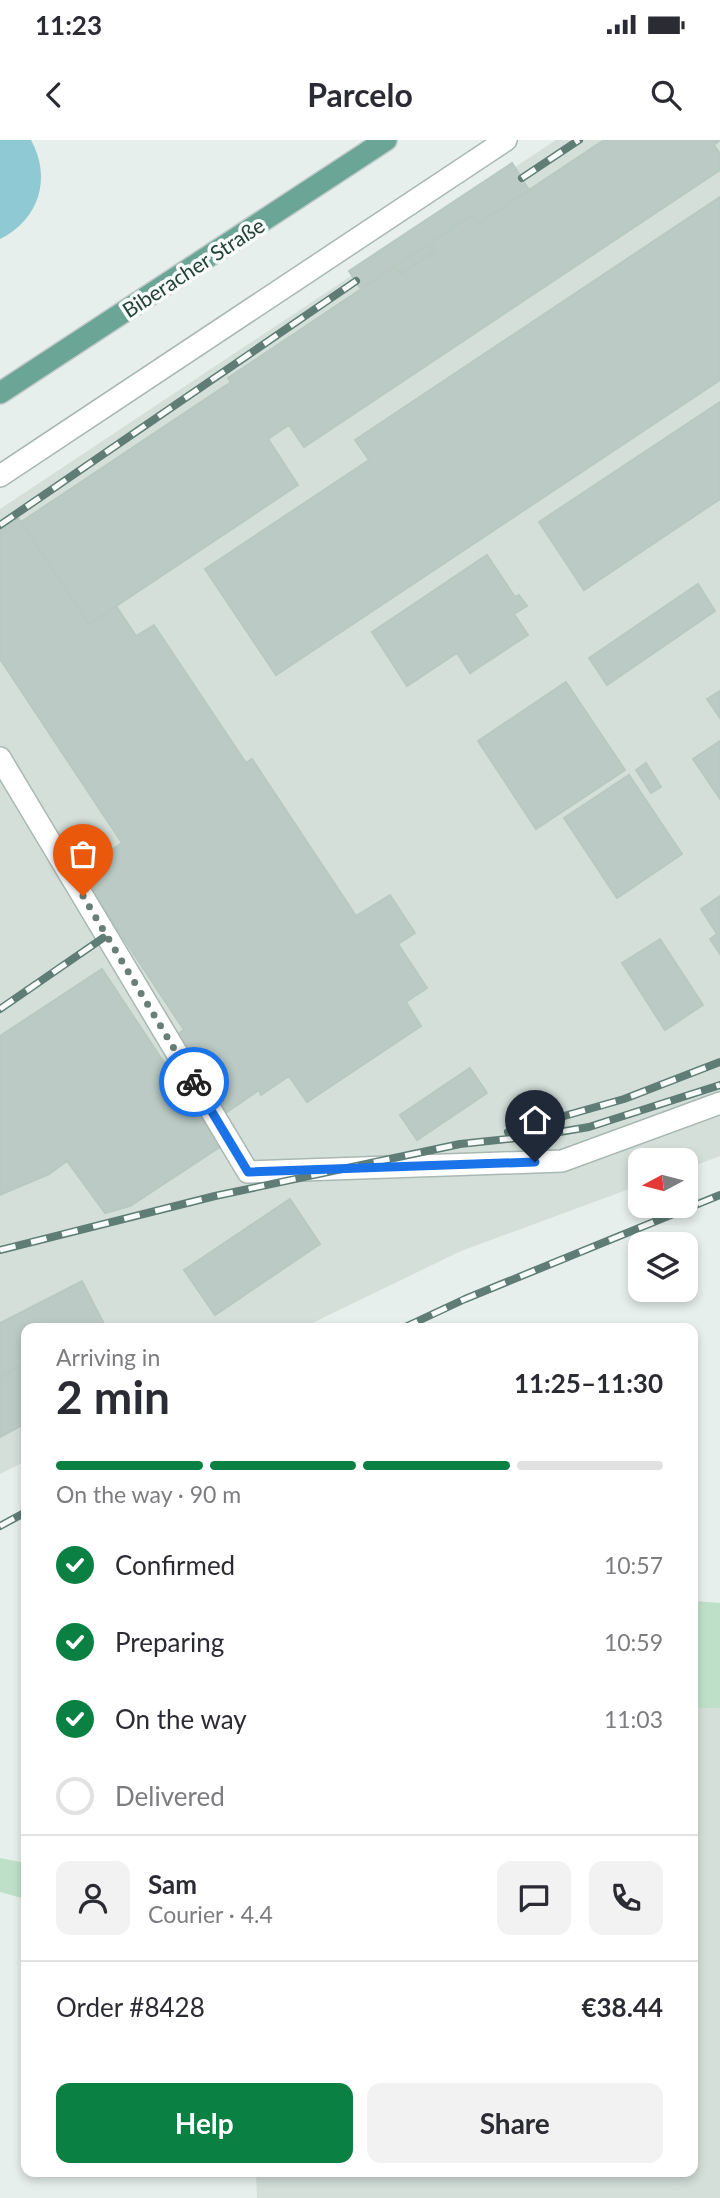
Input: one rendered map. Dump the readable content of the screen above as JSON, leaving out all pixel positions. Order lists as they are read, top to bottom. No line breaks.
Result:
{"streets":{"main road":["Biberacher Straße"]},"north":"left","page":{"status":"11:23","header":"Parcelo","heading":["2 min","Arriving in","11:25–11:30"],"panel":["Sam","Courier · 4.4","Order #8428","€38.44"],"bar":"On the way · 90 m","list":[["Confirmed","10:57"],["Preparing","10:59"],["On the way","11:03"],"Delivered"],"buttons":["Help","Share"]}}
